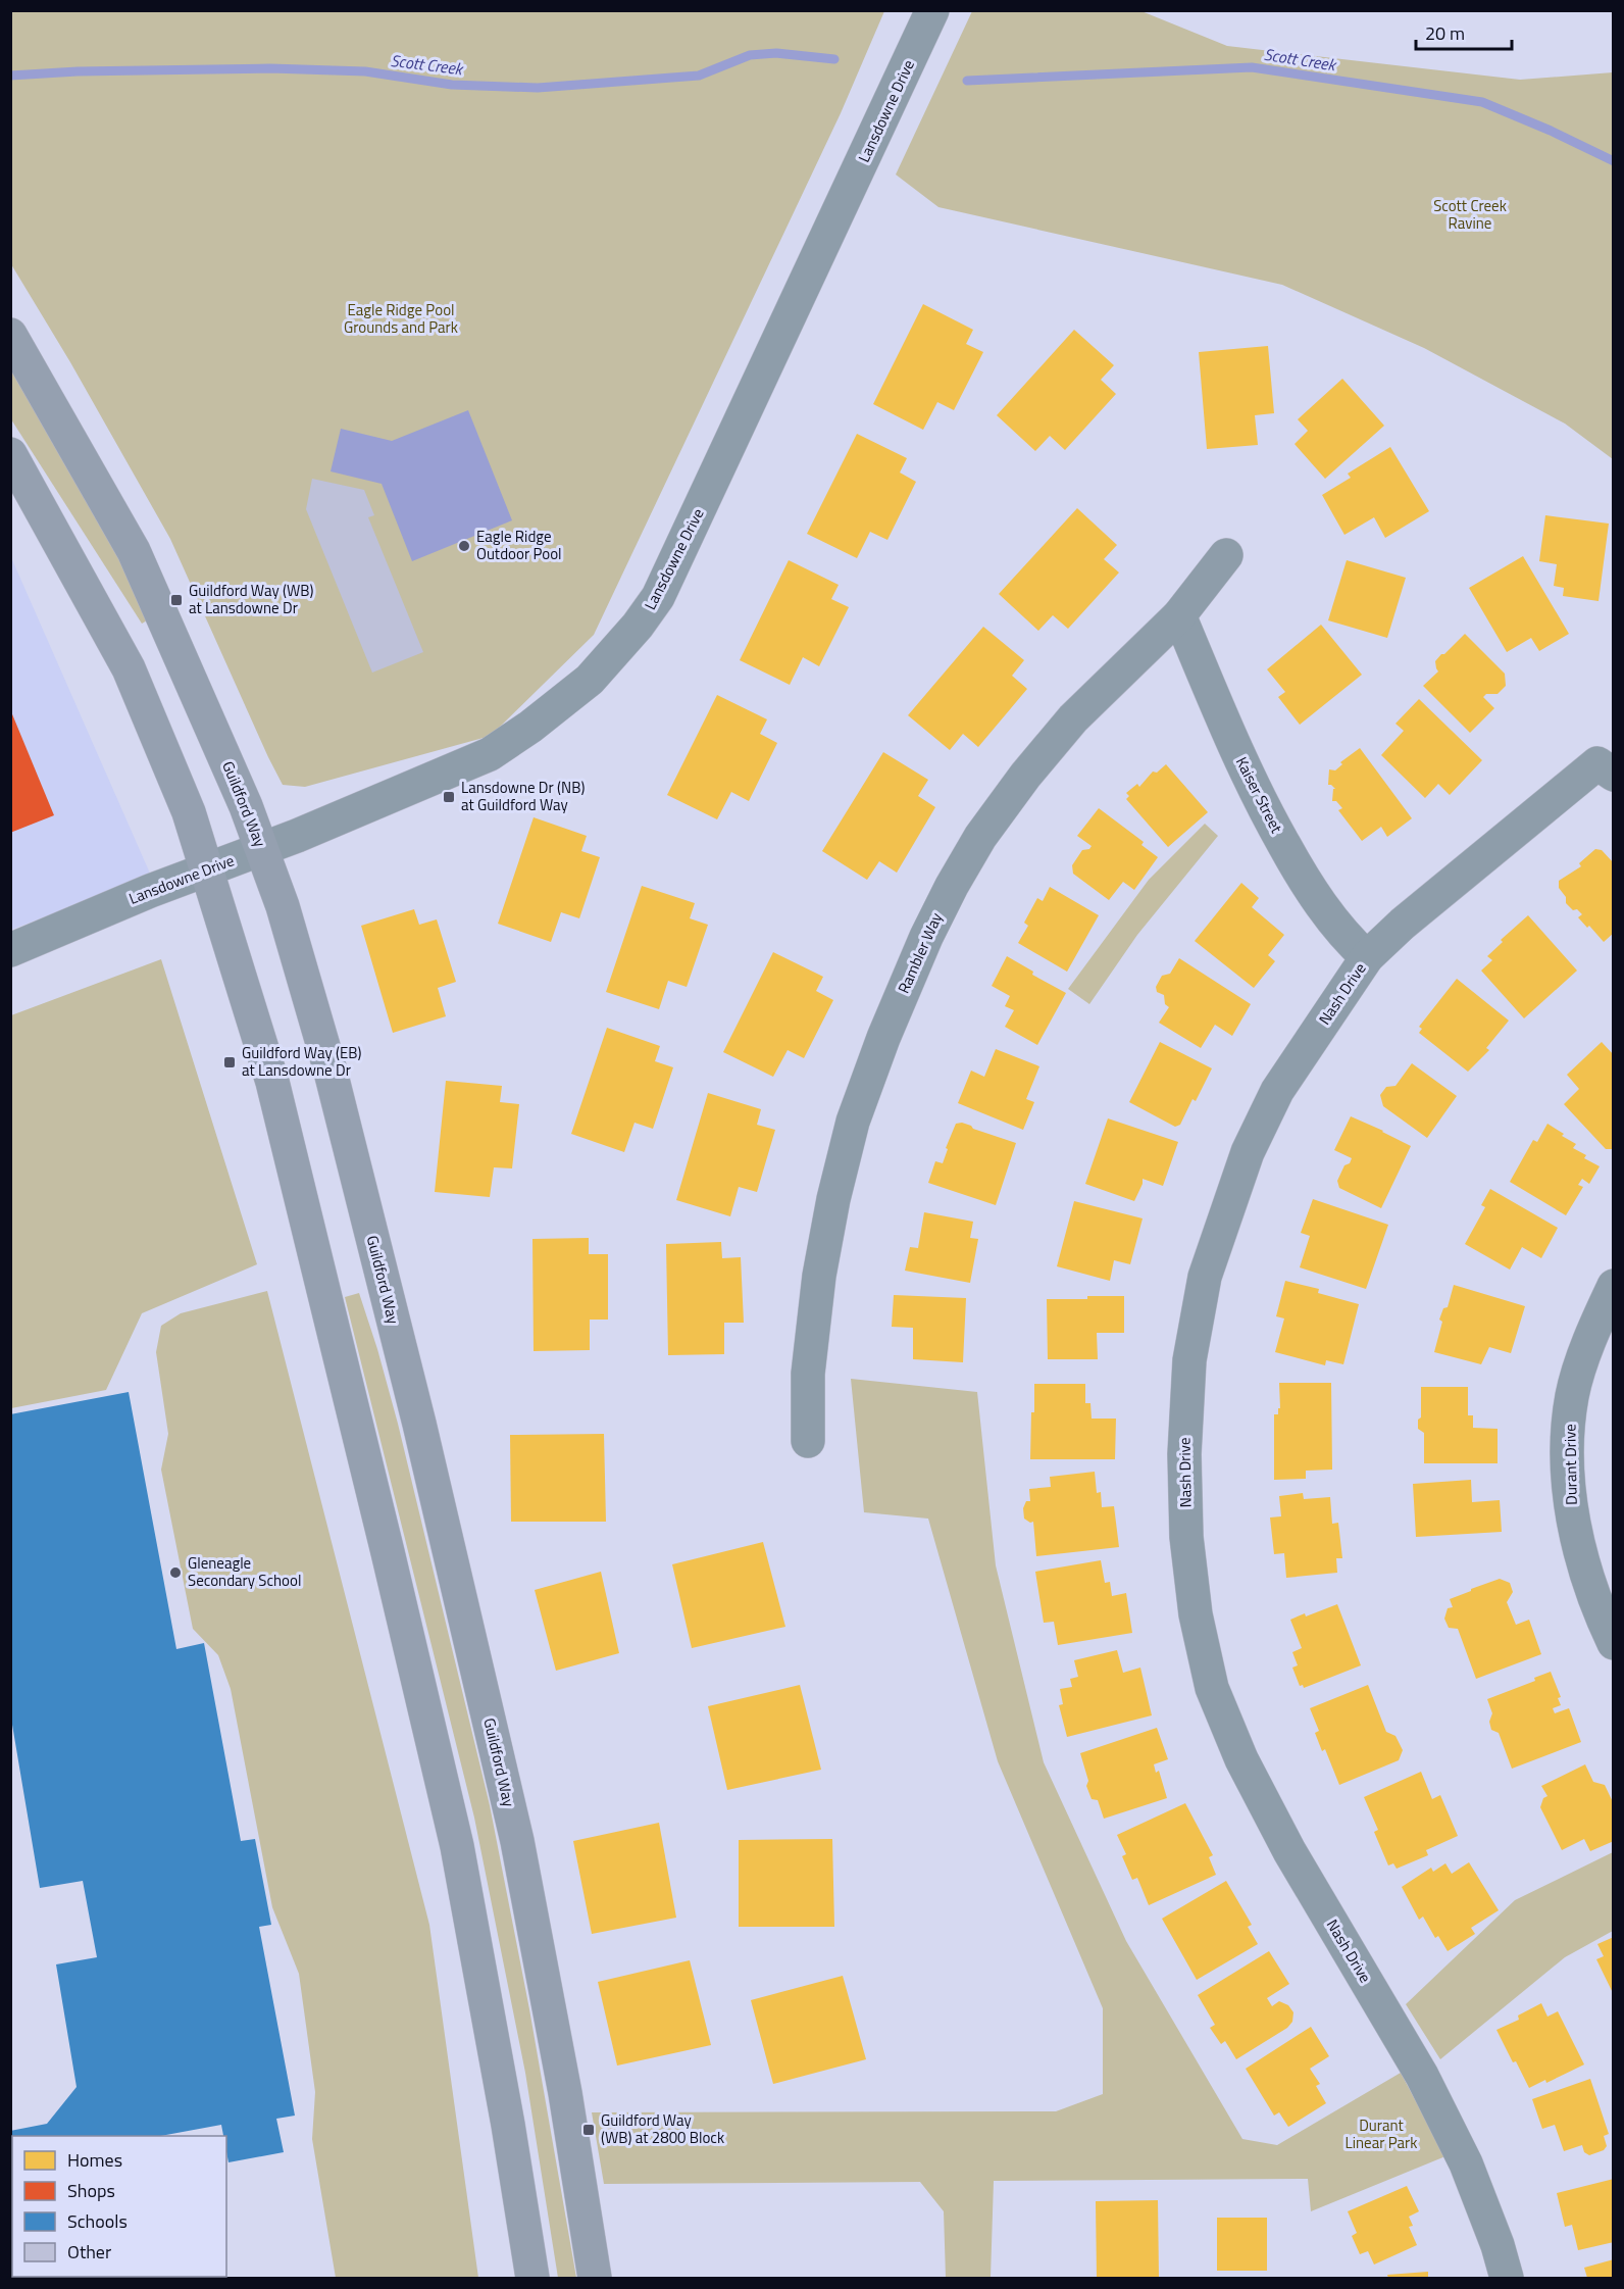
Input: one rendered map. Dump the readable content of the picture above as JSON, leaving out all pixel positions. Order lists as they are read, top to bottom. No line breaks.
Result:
{"streets":{"main road":["Guildford Way"],"street":["Lansdowne Drive","Kaiser Street","Rambler Way","Nash Drive","Durant Drive"]},"crossings":[["Lansdowne Drive","Guildford Way"],["Kaiser Street","Rambler Way"],["Kaiser Street","Nash Drive"]],"water":["Scott Creek"],"parks":["Scott Creek Ravine","Eagle Ridge Pool Grounds and Park","Durant Linear Park"],"places":{"other":["Eagle Ridge Outdoor Pool","Gleneagle Secondary School"],"transit":["Guildford Way (WB) at Lansdowne Dr","Lansdowne Dr (NB) at Guildford Way","Guildford Way (EB) at Lansdowne Dr","Guildford Way (WB) at 2800 Block"]},"legend":["Homes","Shops","Schools","Other"],"scale_bar":"20 m"}
